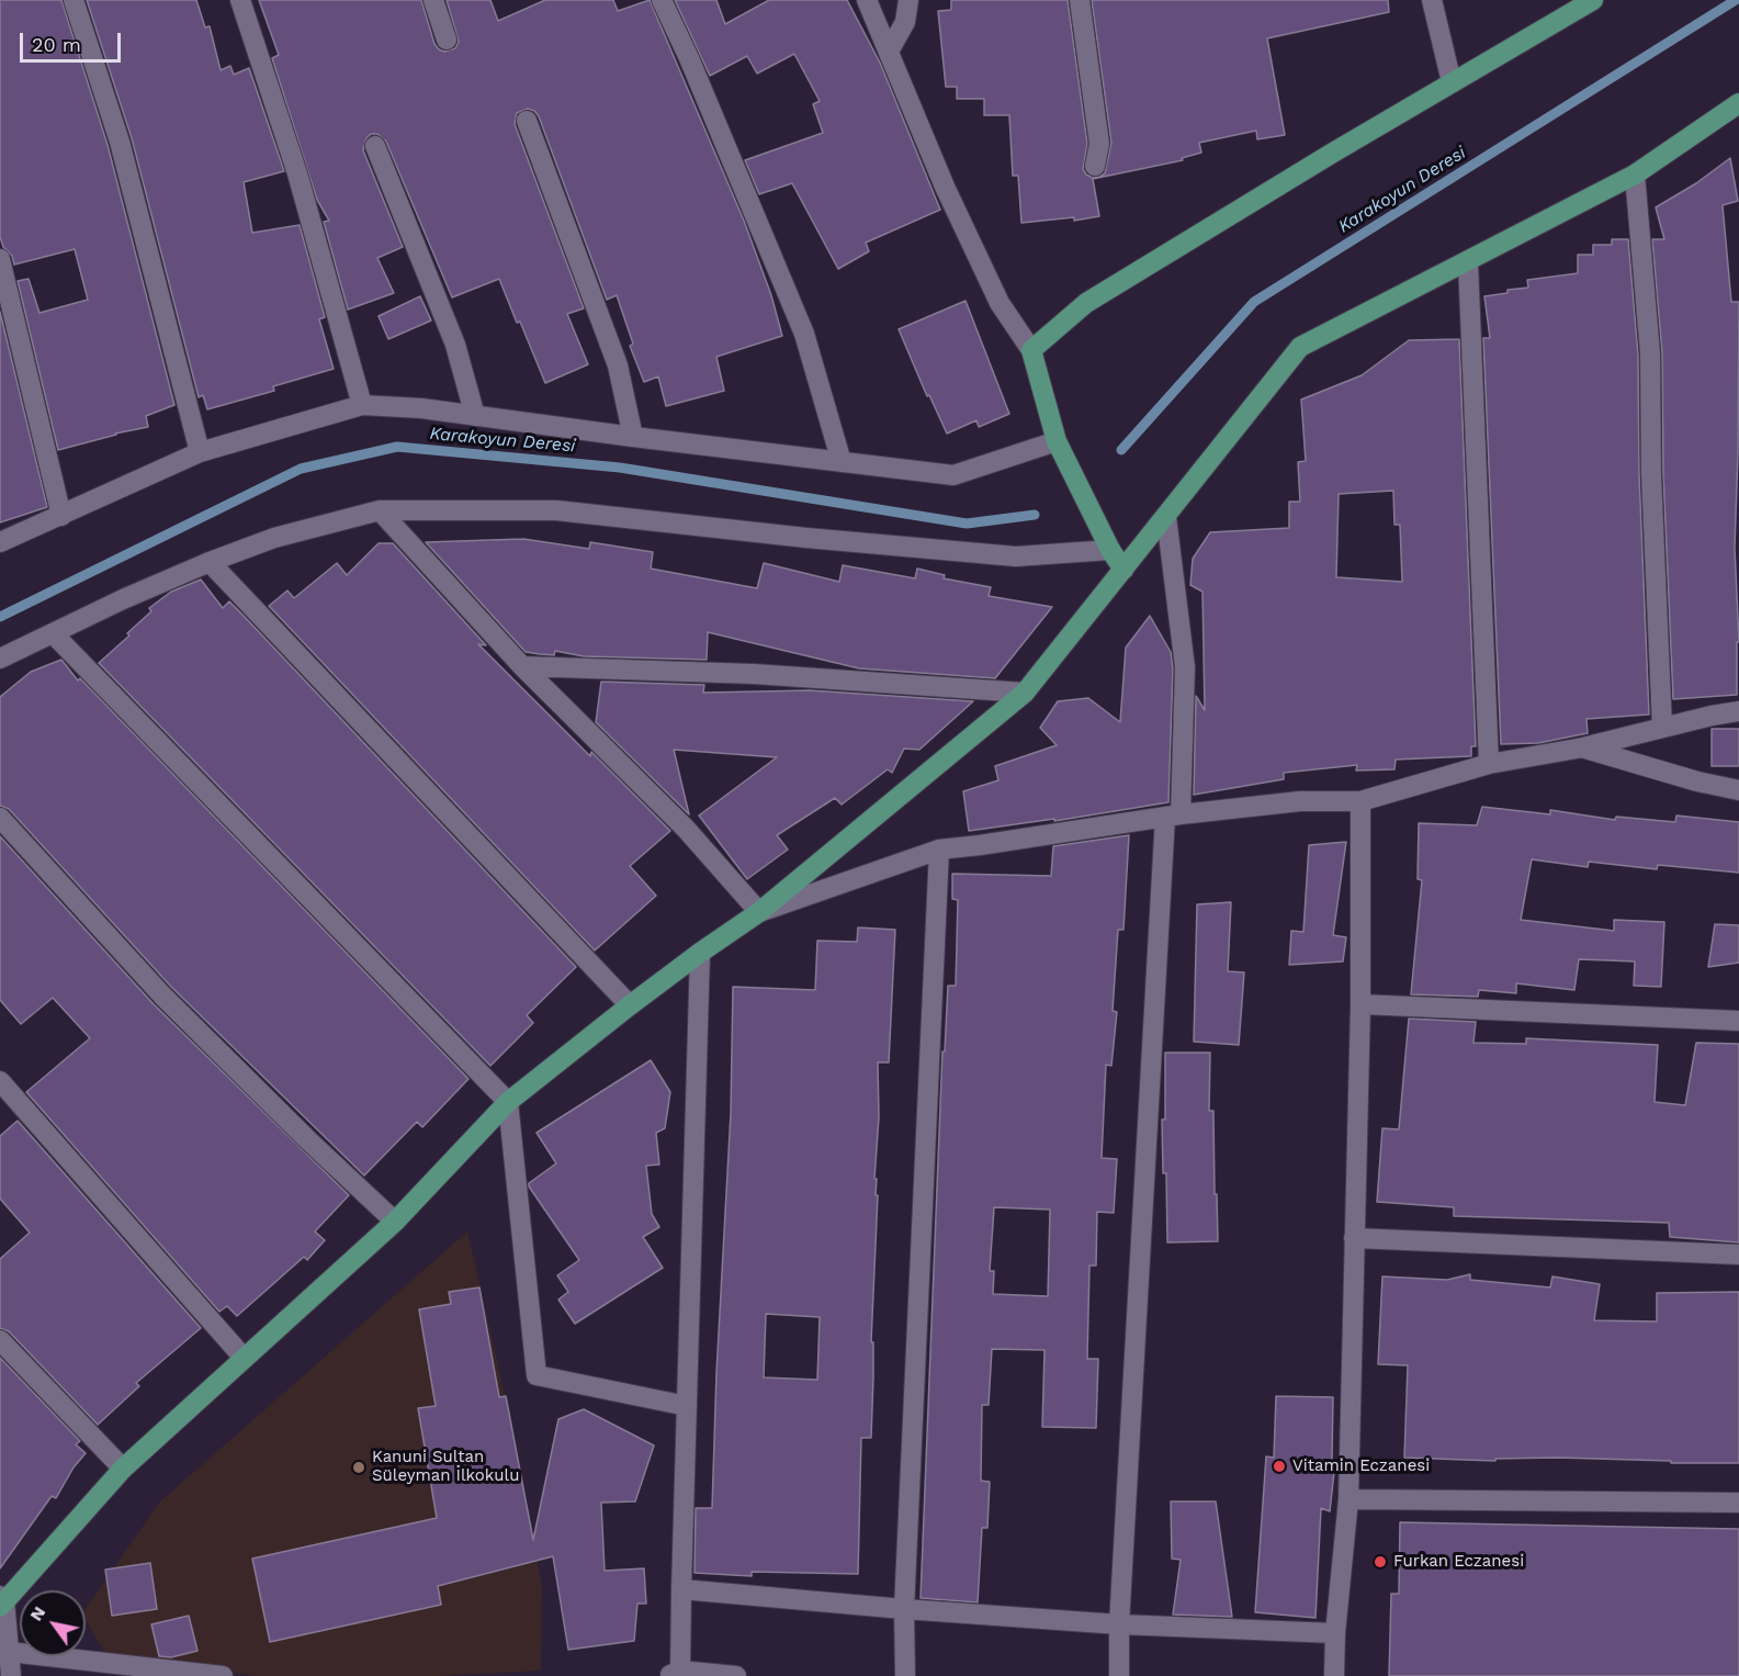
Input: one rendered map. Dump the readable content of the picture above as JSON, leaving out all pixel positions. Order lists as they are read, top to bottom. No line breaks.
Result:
{"water":["Karakoyun Deresi"],"places":["Vitamin Eczanesi","Kanuni Sultan Süleyman İlkokulu","Furkan Eczanesi"],"scale_bar":"20 m","north":"top left"}
